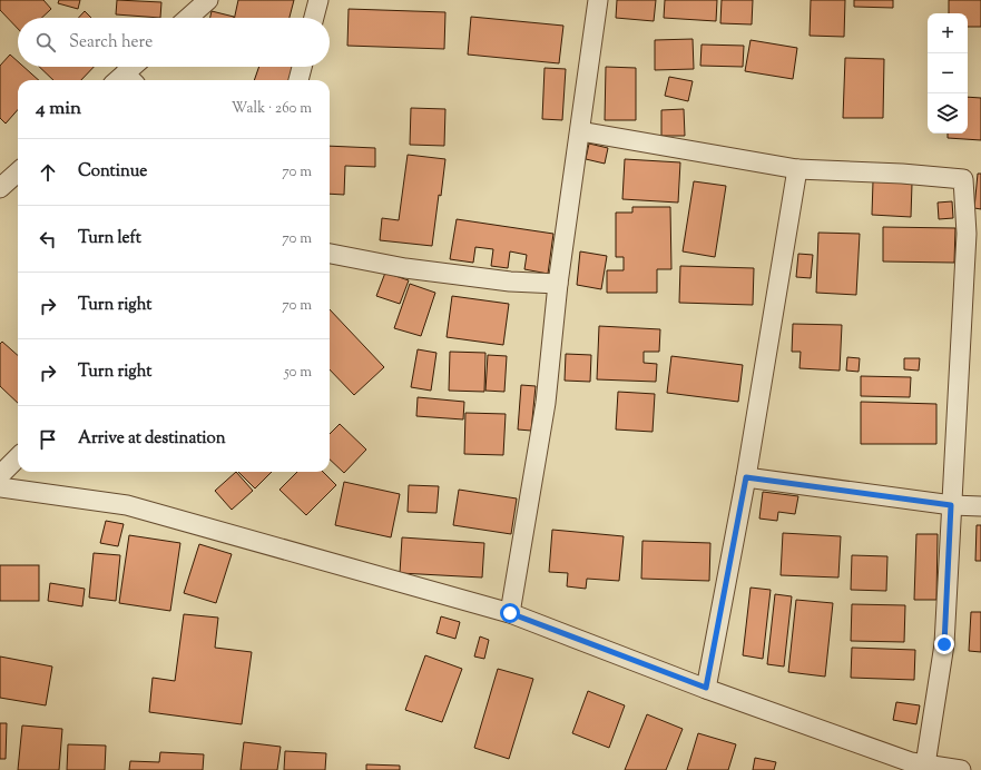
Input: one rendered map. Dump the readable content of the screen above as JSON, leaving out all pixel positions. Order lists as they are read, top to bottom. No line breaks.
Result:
{"page":{"map_buttons":["+","−"],"search":"Search here","heading":["4 min","Walk · 260 m"],"list":[["Continue","70 m"],["Turn left","70 m"],["Turn right","70 m"],["Turn right","50 m"],"Arrive at destination"]}}
